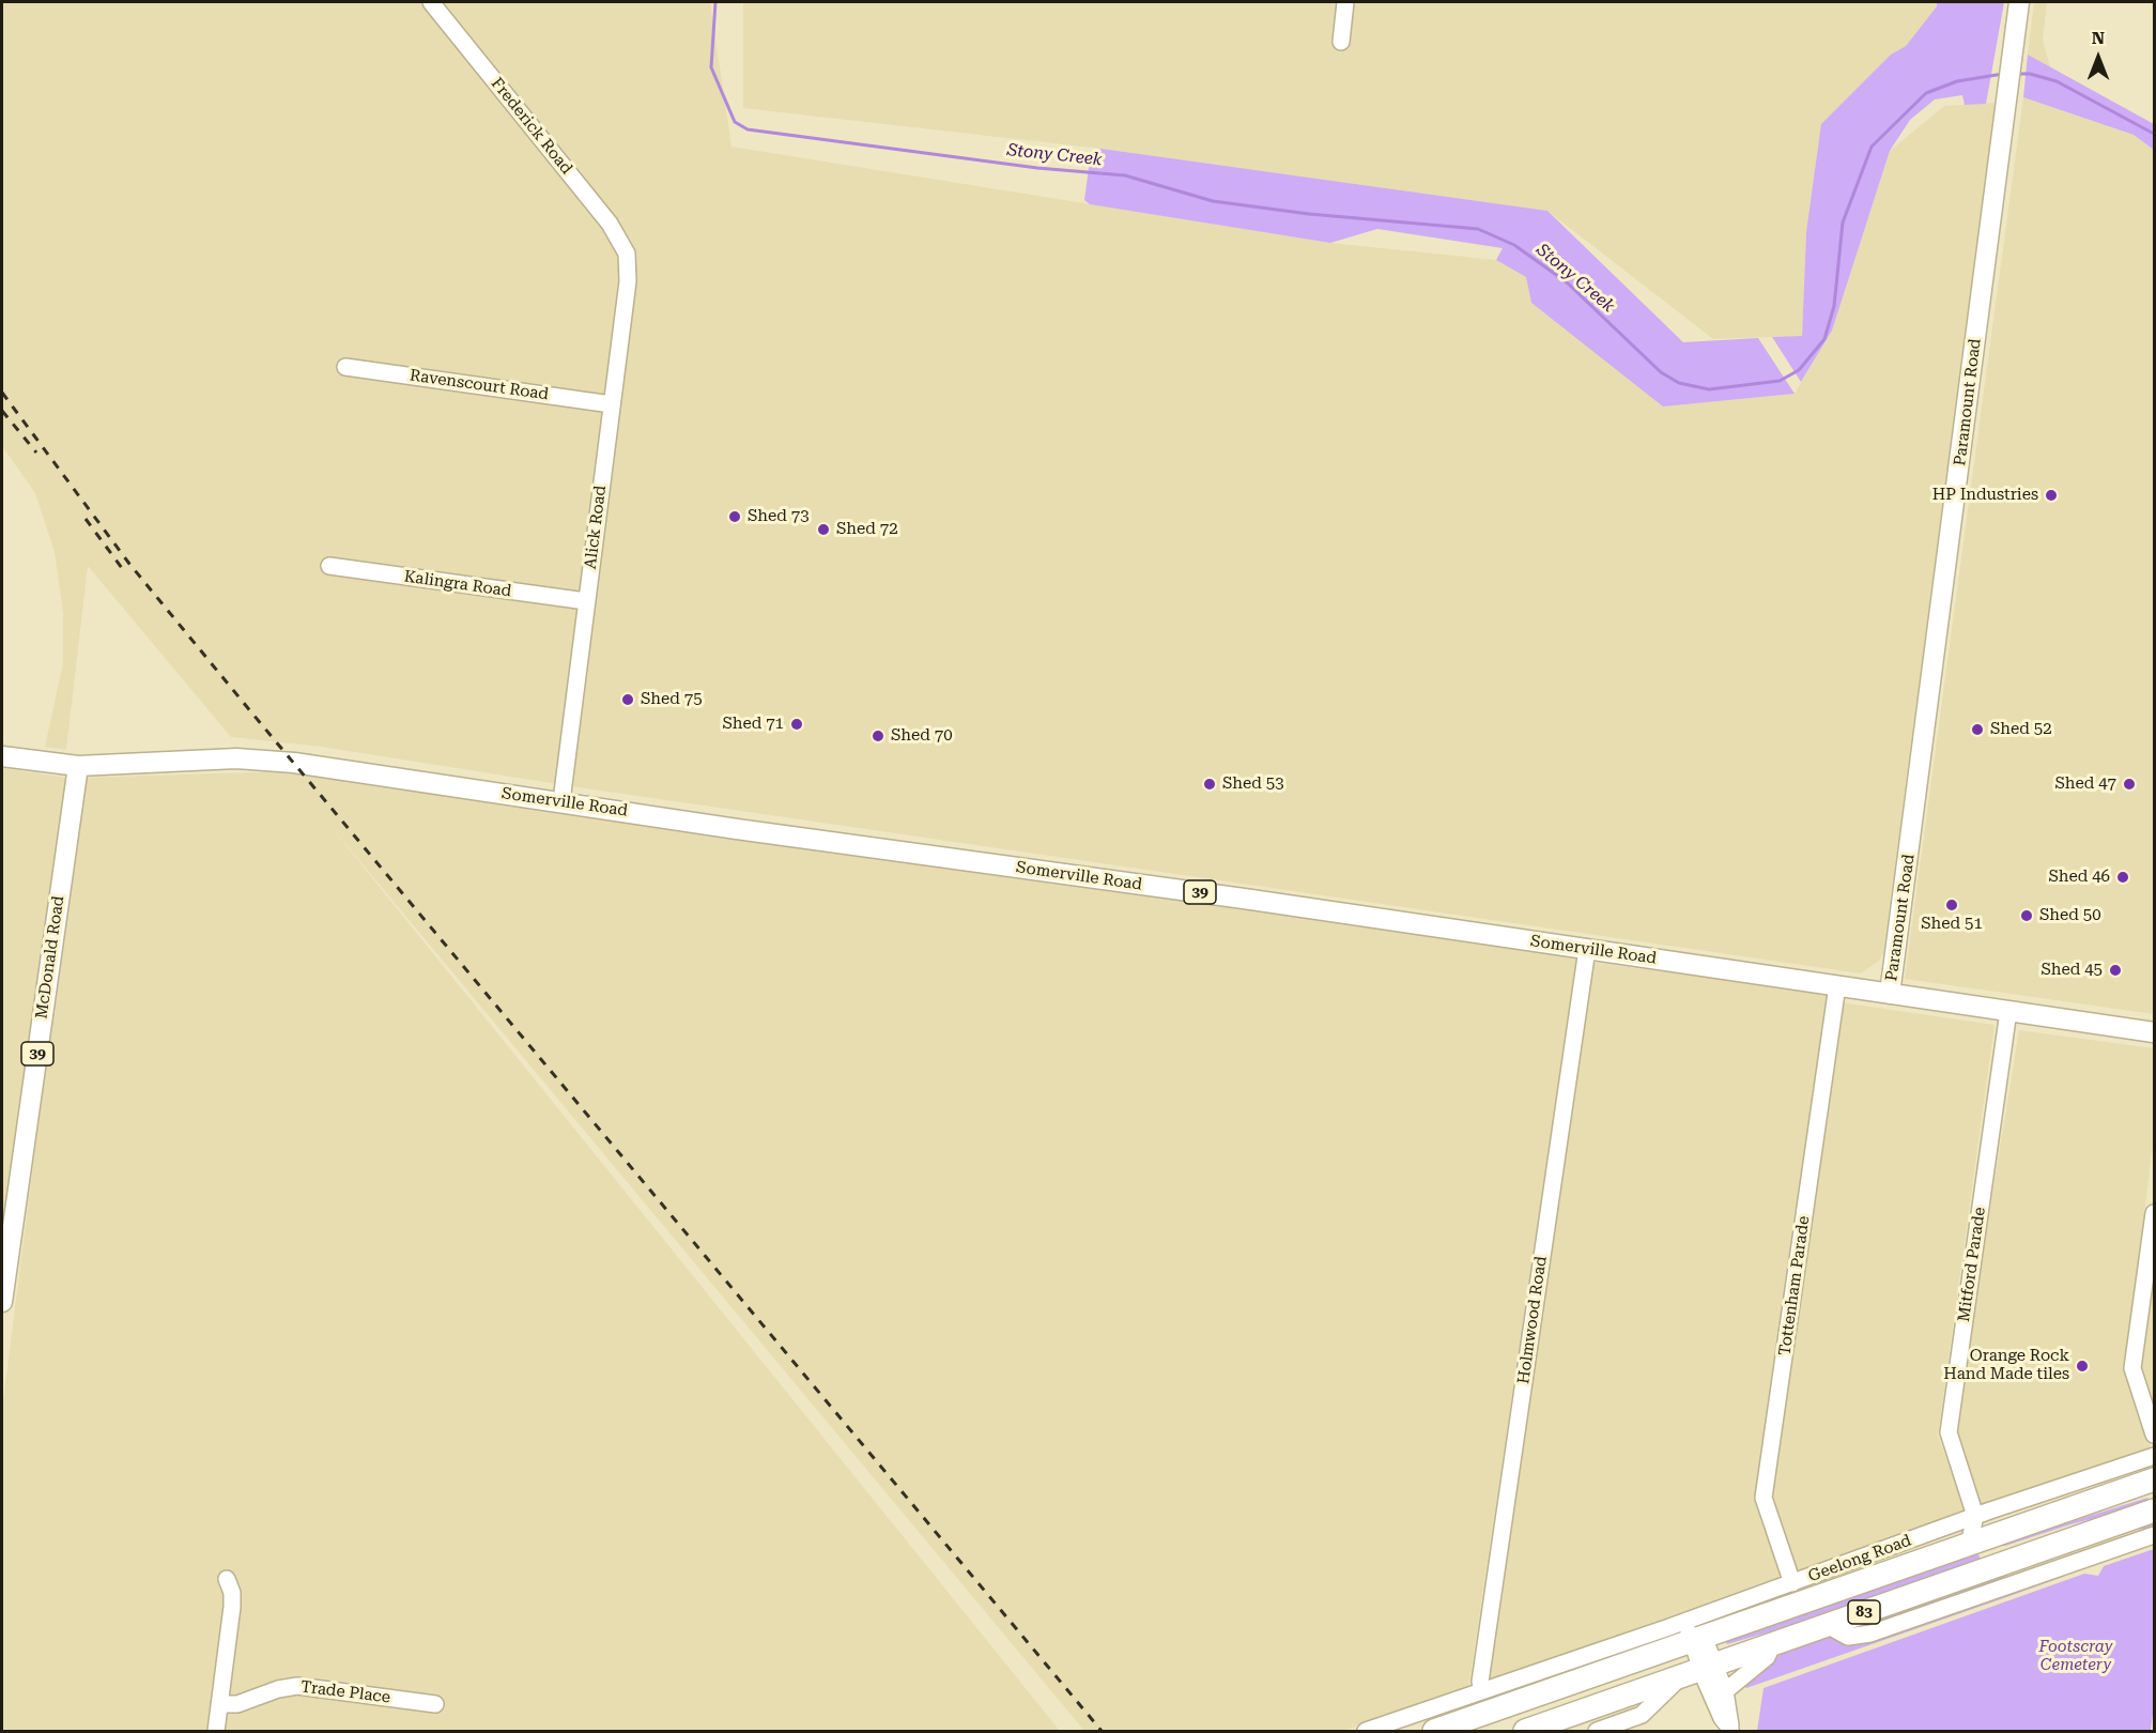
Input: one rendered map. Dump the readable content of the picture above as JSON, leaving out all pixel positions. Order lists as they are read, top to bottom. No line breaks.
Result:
{"streets":{"highway":["Geelong Road","83"],"main road":["Paramount Road","Somerville Road","39","McDonald Road"],"street":["Frederick Road","Ravenscourt Road","Alick Road","Kalingra Road","Mitford Parade","Tottenham Parade","Holmwood Road","Trade Place"]},"crossings":[["Frederick Road","Alick Road"],["Ravenscourt Road","Alick Road"],["Paramount Road","Somerville Road"],["Alick Road","Kalingra Road"],["Alick Road","Somerville Road"],["Somerville Road","McDonald Road"],["Somerville Road","Mitford Parade"],["Somerville Road","Tottenham Parade"],["Somerville Road","Holmwood Road"],["Mitford Parade","Geelong Road"],["Tottenham Parade","Geelong Road"],["Holmwood Road","Geelong Road"]],"water":["Stony Creek"],"parks":["Footscray Cemetery"],"places":["HP Industries","Shed 73","Shed 72","Shed 75","Shed 71","Shed 52","Shed 70","Shed 53","Shed 47","Shed 46","Shed 51","Shed 50","Shed 45","Orange Rock Hand Made tiles"],"north":"top"}
